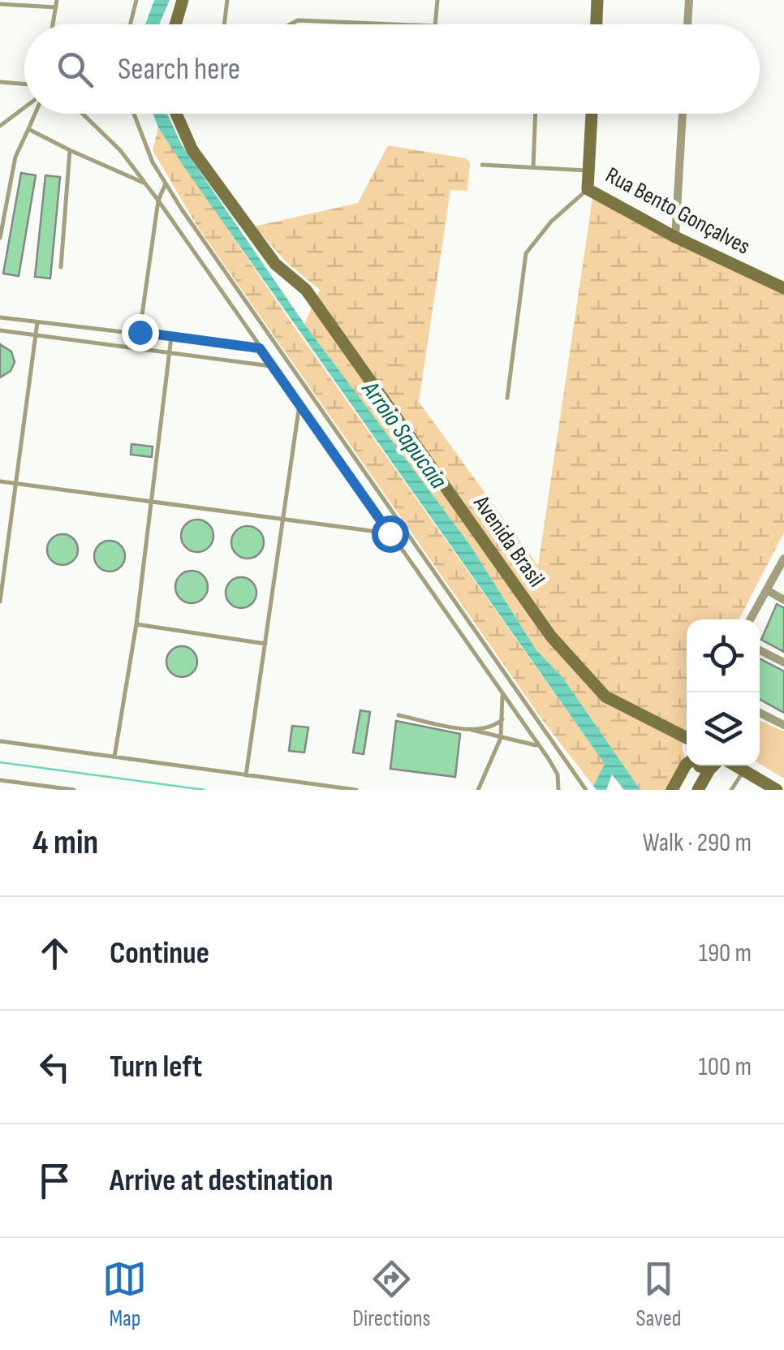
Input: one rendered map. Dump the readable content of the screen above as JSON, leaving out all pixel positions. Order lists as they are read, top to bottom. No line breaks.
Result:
{"streets":{"main road":["Rua Bento Gonçalves","Avenida Brasil"]},"water":["Arroio Sapucaia"],"page":{"search":"Search here","heading":["4 min","Walk · 290 m"],"list":[["Continue","190 m"],["Turn left","100 m"],"Arrive at destination"],"nav":["Map","Directions","Saved"]}}
